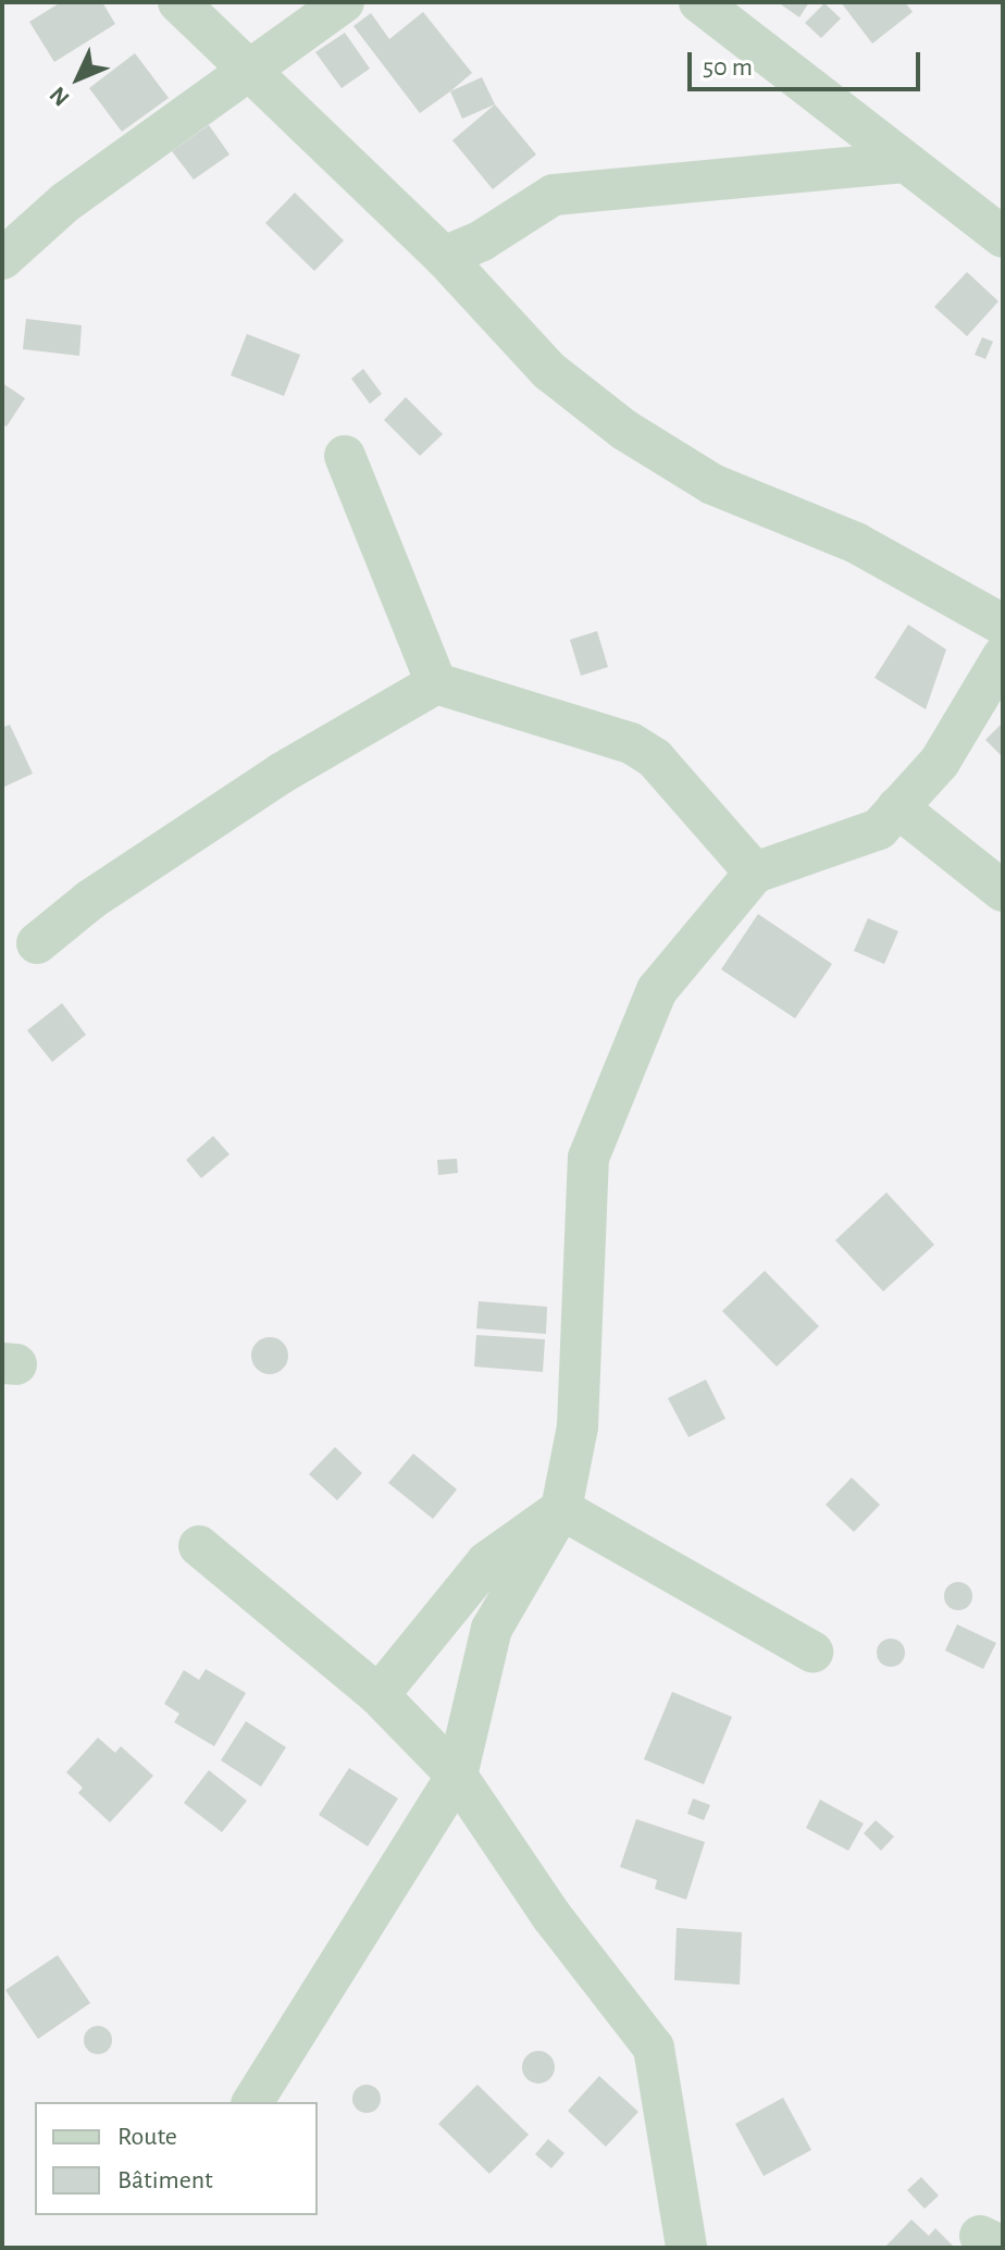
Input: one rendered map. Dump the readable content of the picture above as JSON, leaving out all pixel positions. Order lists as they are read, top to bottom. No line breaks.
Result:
{"legend":["Route","Bâtiment"],"scale_bar":"50 m","north":"bottom left"}
